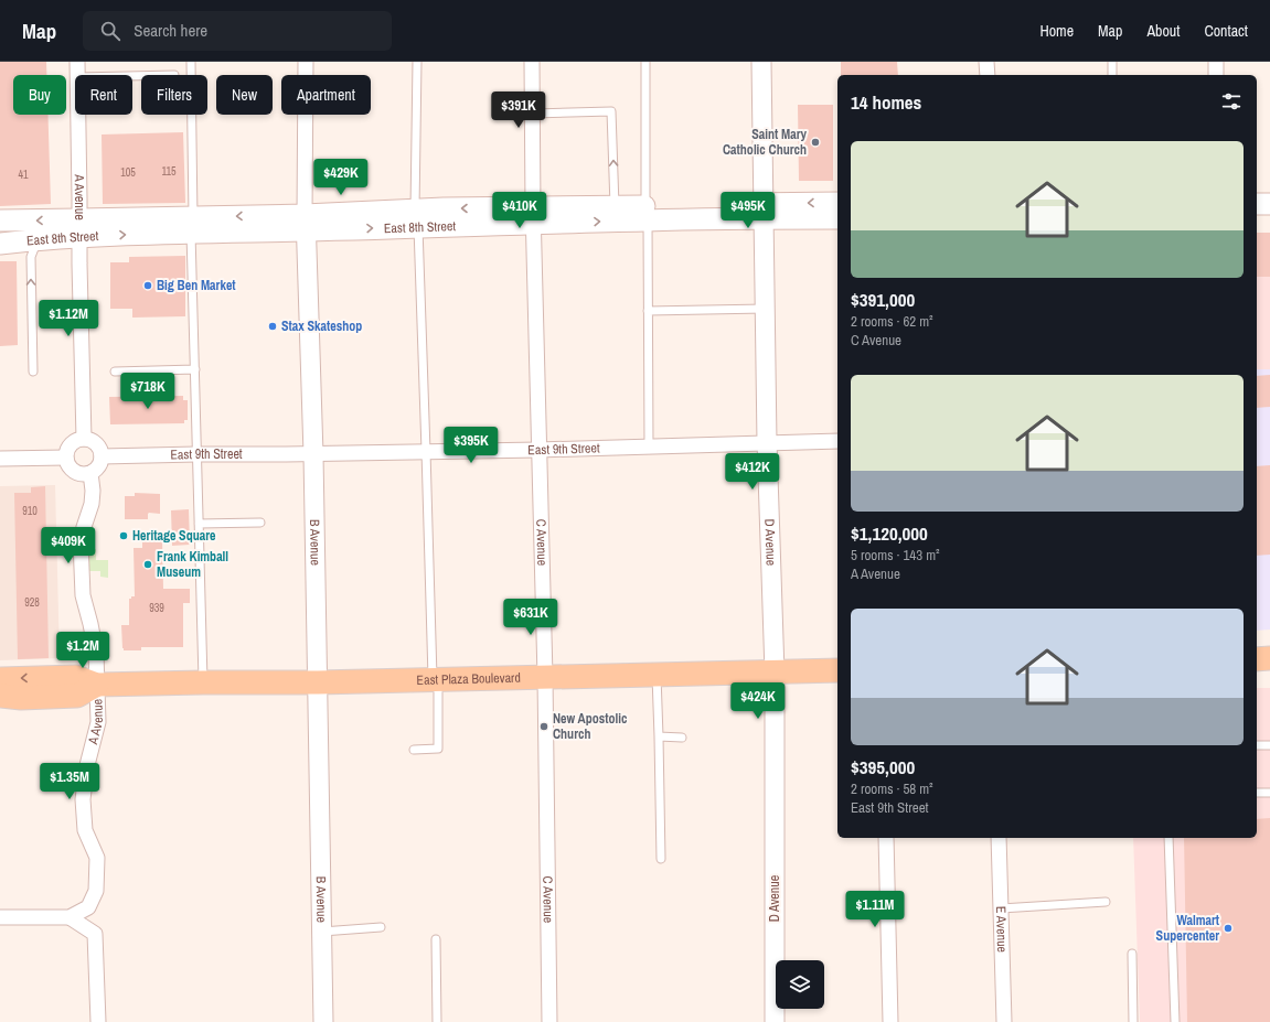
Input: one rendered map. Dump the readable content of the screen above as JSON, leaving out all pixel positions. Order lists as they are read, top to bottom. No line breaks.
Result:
{"streets":{"main road":["East 8th Street","East Plaza Boulevard"],"street":["A Avenue","East 9th Street","B Avenue","C Avenue","D Avenue","E Avenue"]},"crossings":[["A Avenue","East 8th Street"],["A Avenue","East 9th Street"],["A Avenue","East Plaza Boulevard"],["East 8th Street","B Avenue"],["East 8th Street","C Avenue"],["East 8th Street","D Avenue"],["East 9th Street","B Avenue"],["East 9th Street","C Avenue"],["East 9th Street","D Avenue"],["B Avenue","East Plaza Boulevard"],["C Avenue","East Plaza Boulevard"],["D Avenue","East Plaza Boulevard"]],"places":["Saint Mary Catholic Church","Big Ben Market","Stax Skateshop","Heritage Square","Frank Kimball Museum","New Apostolic Church","Walmart Supercenter"],"house_numbers":["115","105","41","910","928","939"],"page":{"header":"Map","search":"Search here","nav":["Home","Map","About","Contact"],"chip":["Buy","Rent","Filters","New","Apartment"],"heading":"14 homes","price":["$391K","$429K","$410K","$495K","$1.12M","$718K","$395K","$412K","$409K","$631K","$1.2M","$424K","$1.35M","$1.11M"],"list":[{"name":"$391,000","note":"2 rooms · 62 m² · C Avenue"},{"name":"$1,120,000","note":"5 rooms · 143 m² · A Avenue"},{"name":"$395,000","note":"2 rooms · 58 m² · East 9th Street"}]}}
